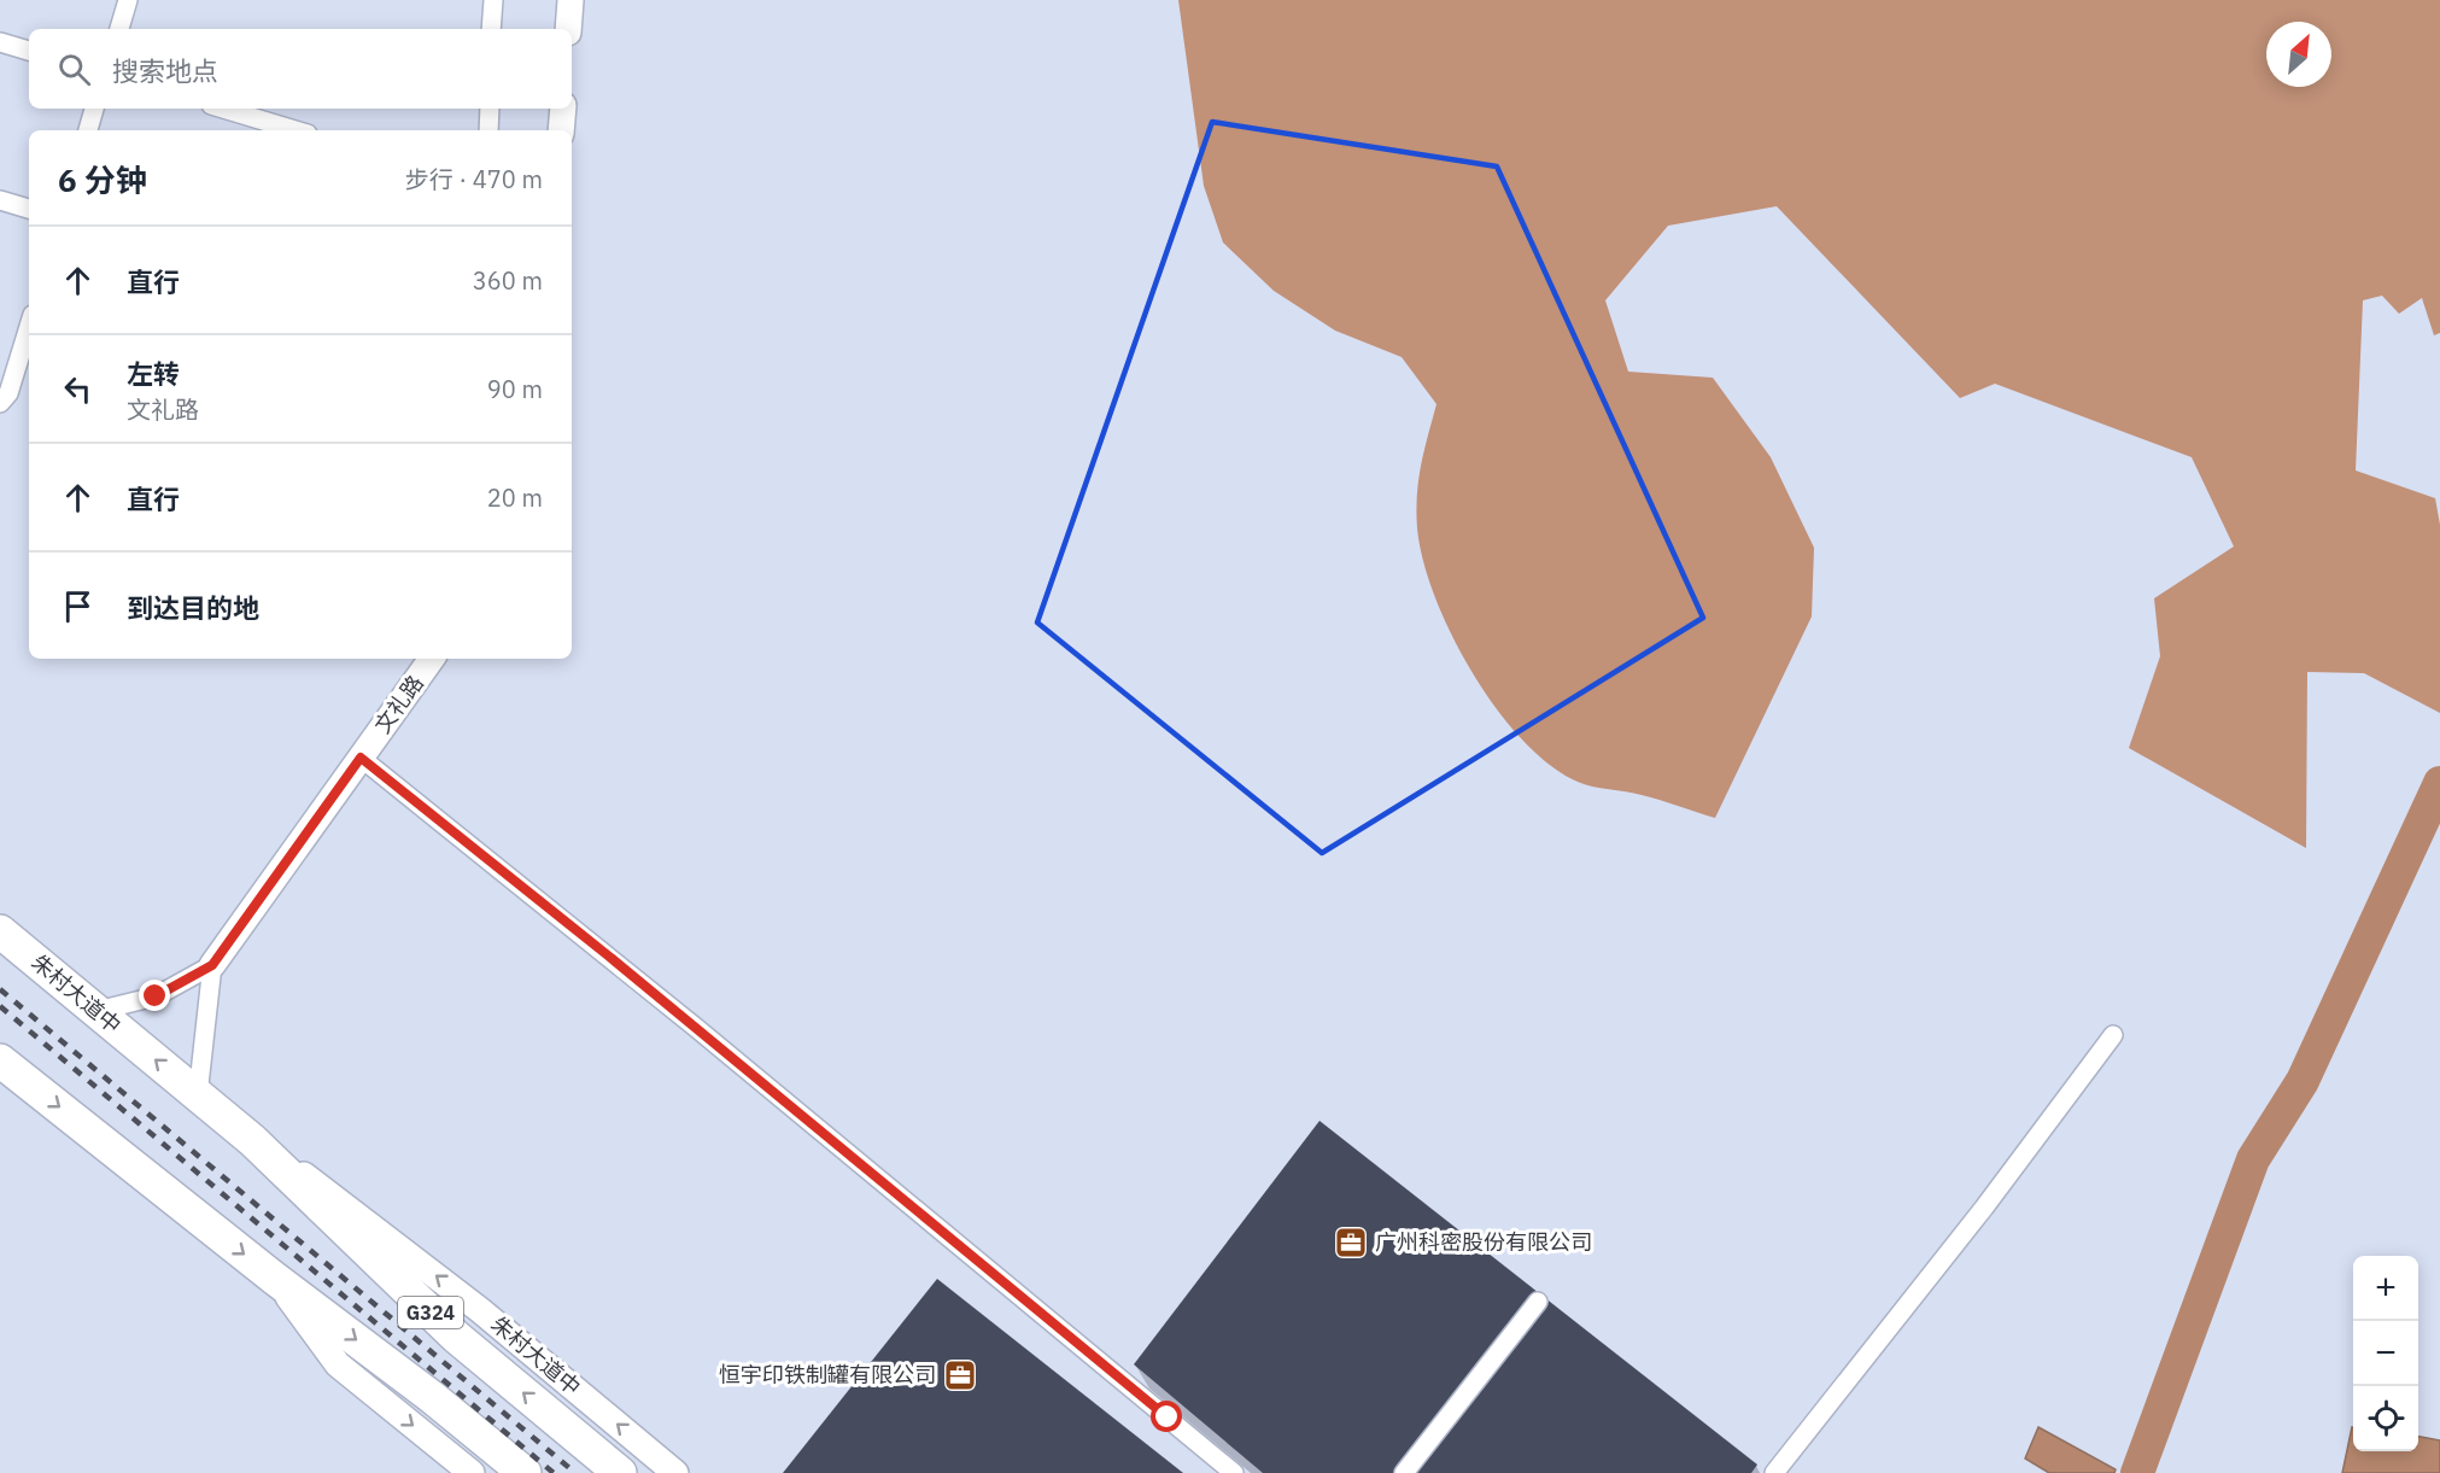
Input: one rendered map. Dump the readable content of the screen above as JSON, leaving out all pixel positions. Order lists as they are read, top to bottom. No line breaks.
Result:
{"streets":{"highway":["朱村大道中","G324"],"street":["文礼路"]},"places":{"office":["广州科密股份有限公司","恒宇印铁制罐有限公司"]},"north":"top right","page":{"search":"搜索地点","heading":["6 分钟","步行 · 470 m"],"list":[["直行","360 m"],["左转","文礼路","90 m"],["直行","20 m"],"到达目的地"],"map_buttons":["+","−"]}}
